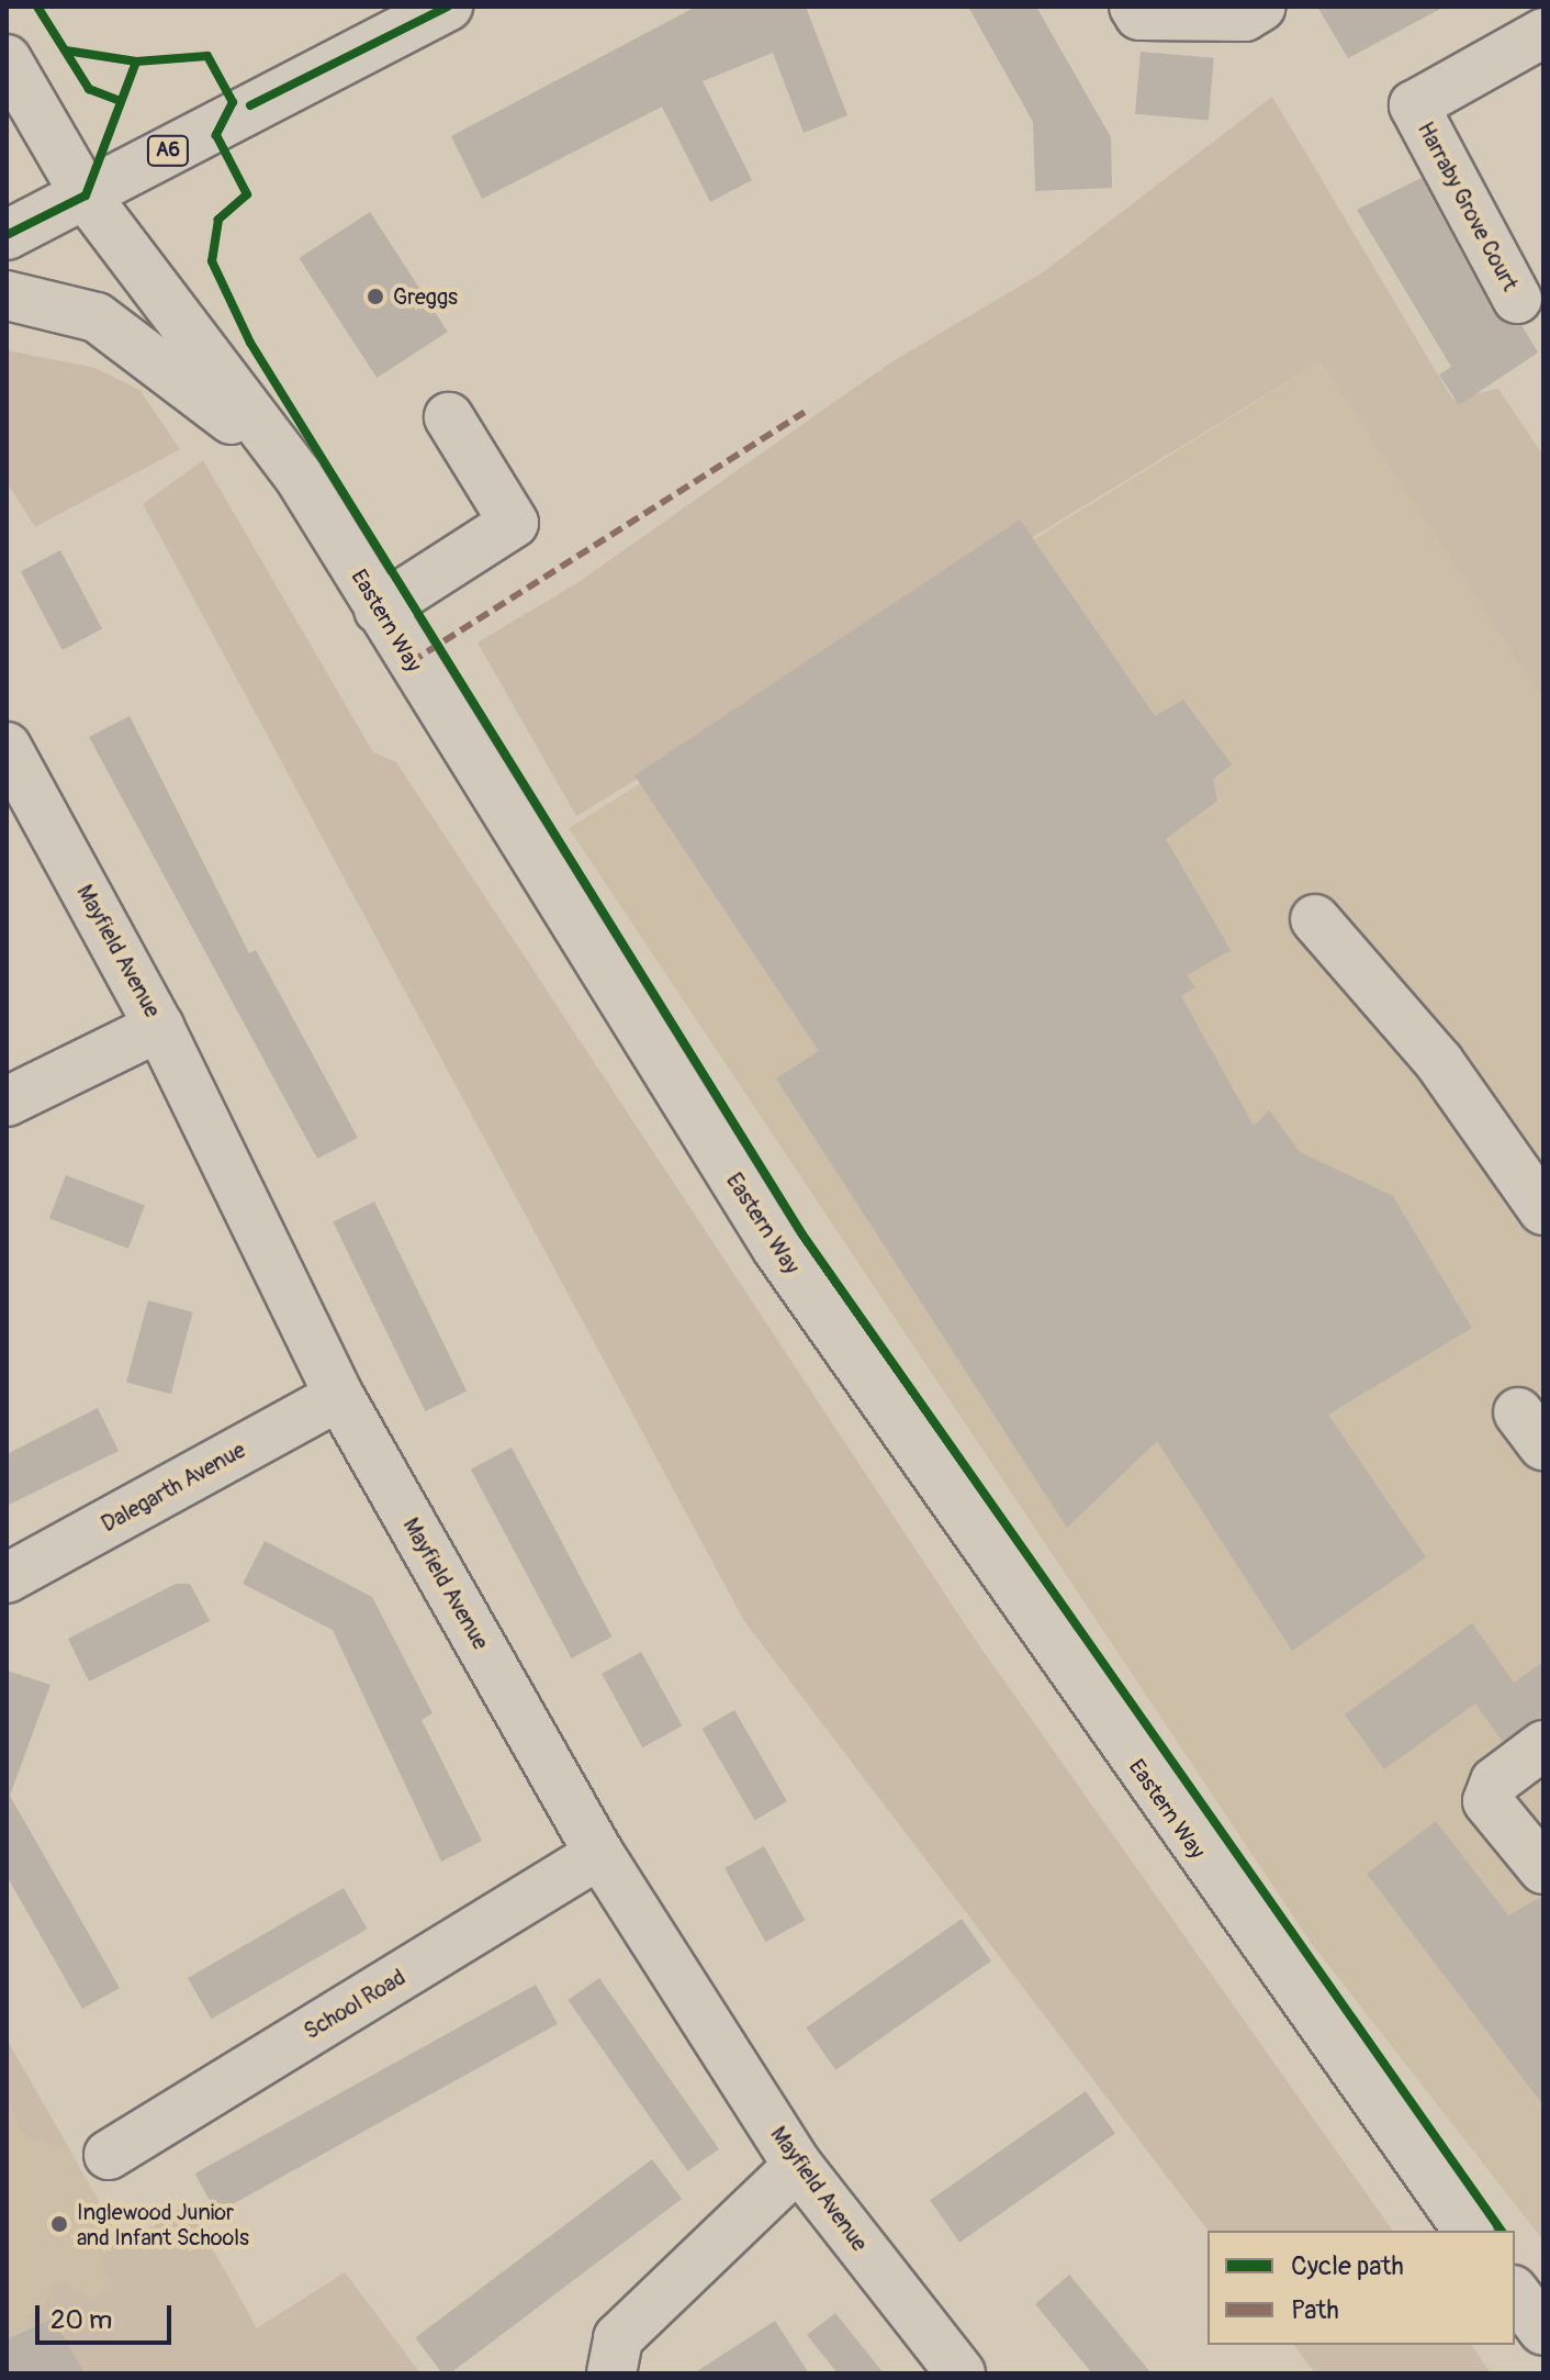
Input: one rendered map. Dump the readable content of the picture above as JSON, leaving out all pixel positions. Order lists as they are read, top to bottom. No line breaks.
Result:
{"streets":{"street":["A6","Harraby Grove Court","Eastern Way","Mayfield Avenue","Dalegarth Avenue","School Road"]},"crossings":[["A6","Eastern Way"],["Mayfield Avenue","Dalegarth Avenue"],["Mayfield Avenue","School Road"]],"places":["Greggs","Inglewood Junior and Infant Schools"],"legend":["Cycle path","Path"],"scale_bar":"20 m"}
